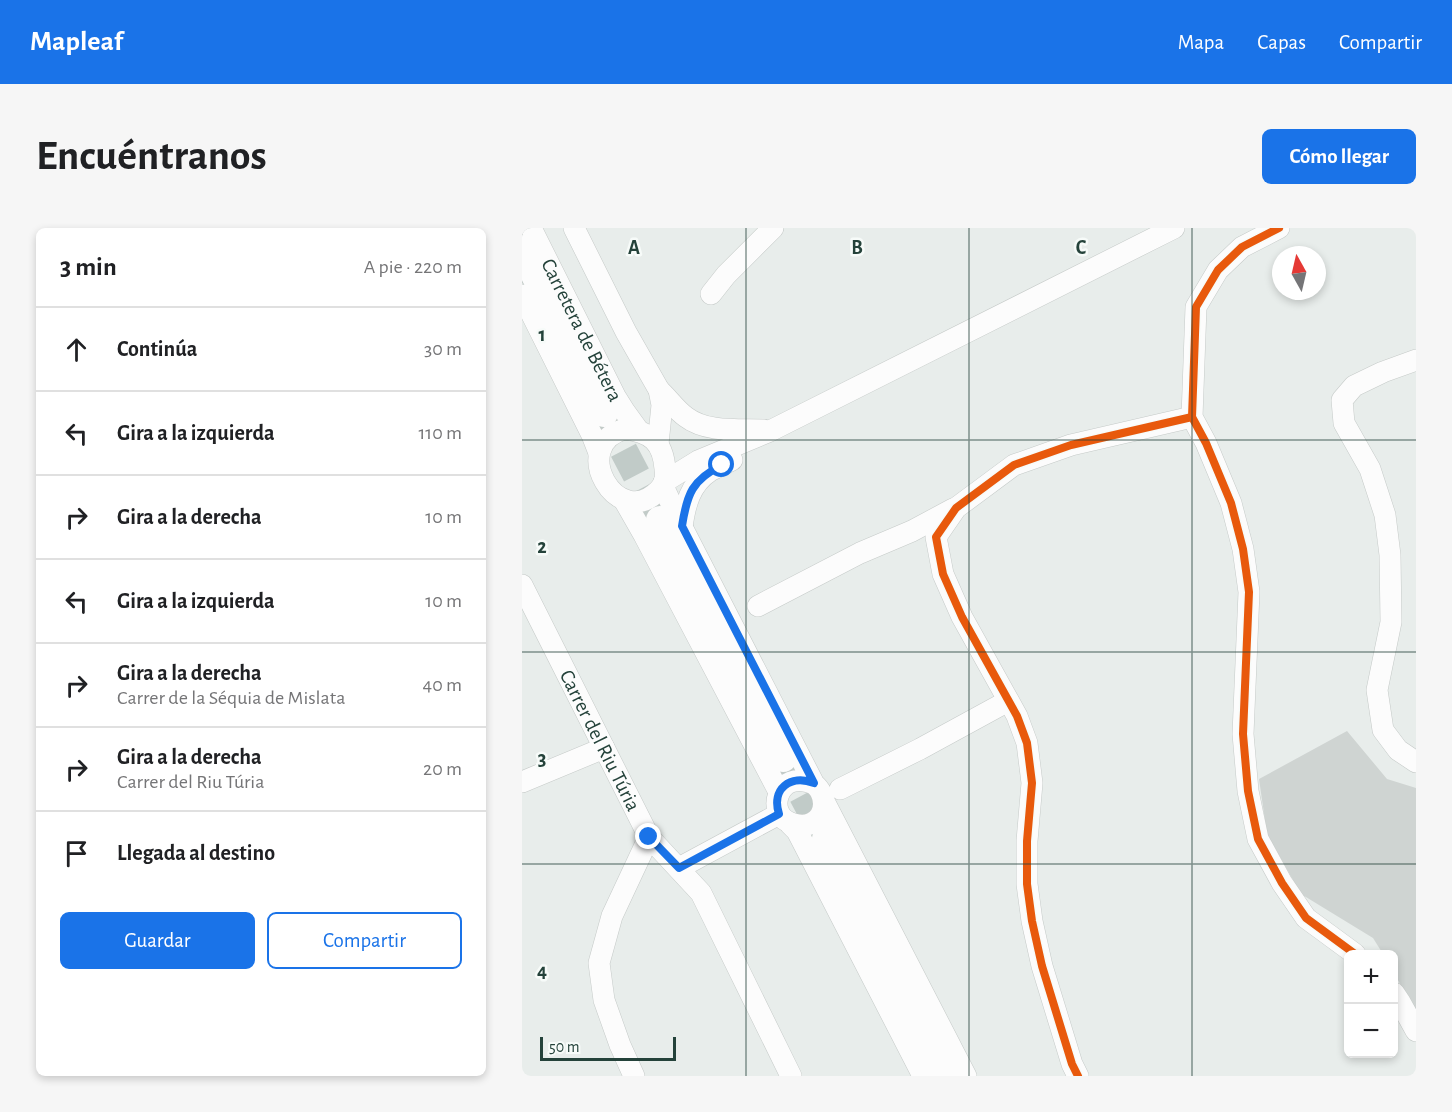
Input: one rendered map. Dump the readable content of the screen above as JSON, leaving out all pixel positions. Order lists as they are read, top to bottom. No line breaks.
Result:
{"streets":{"street":["Carretera de Bétera","Carrer del Riu Túria"]},"scale_bar":"50 m","north":"top","page":{"header":"Mapleaf","nav":["Mapa","Capas","Compartir"],"buttons":["Cómo llegar",["Guardar","Compartir"]],"title":"Encuéntranos","heading":["3 min","A pie · 220 m"],"list":[["Continúa","30 m"],["Gira a la izquierda","110 m"],["Gira a la derecha","10 m"],["Gira a la izquierda","10 m"],["Gira a la derecha","Carrer de la Séquia de Mislata","40 m"],["Gira a la derecha","Carrer del Riu Túria","20 m"],"Llegada al destino"],"map_buttons":["+","−"],"scale":"50 m"},"grid":{"columns":["A","B","C"],"rows":["1","2","3","4"]}}
